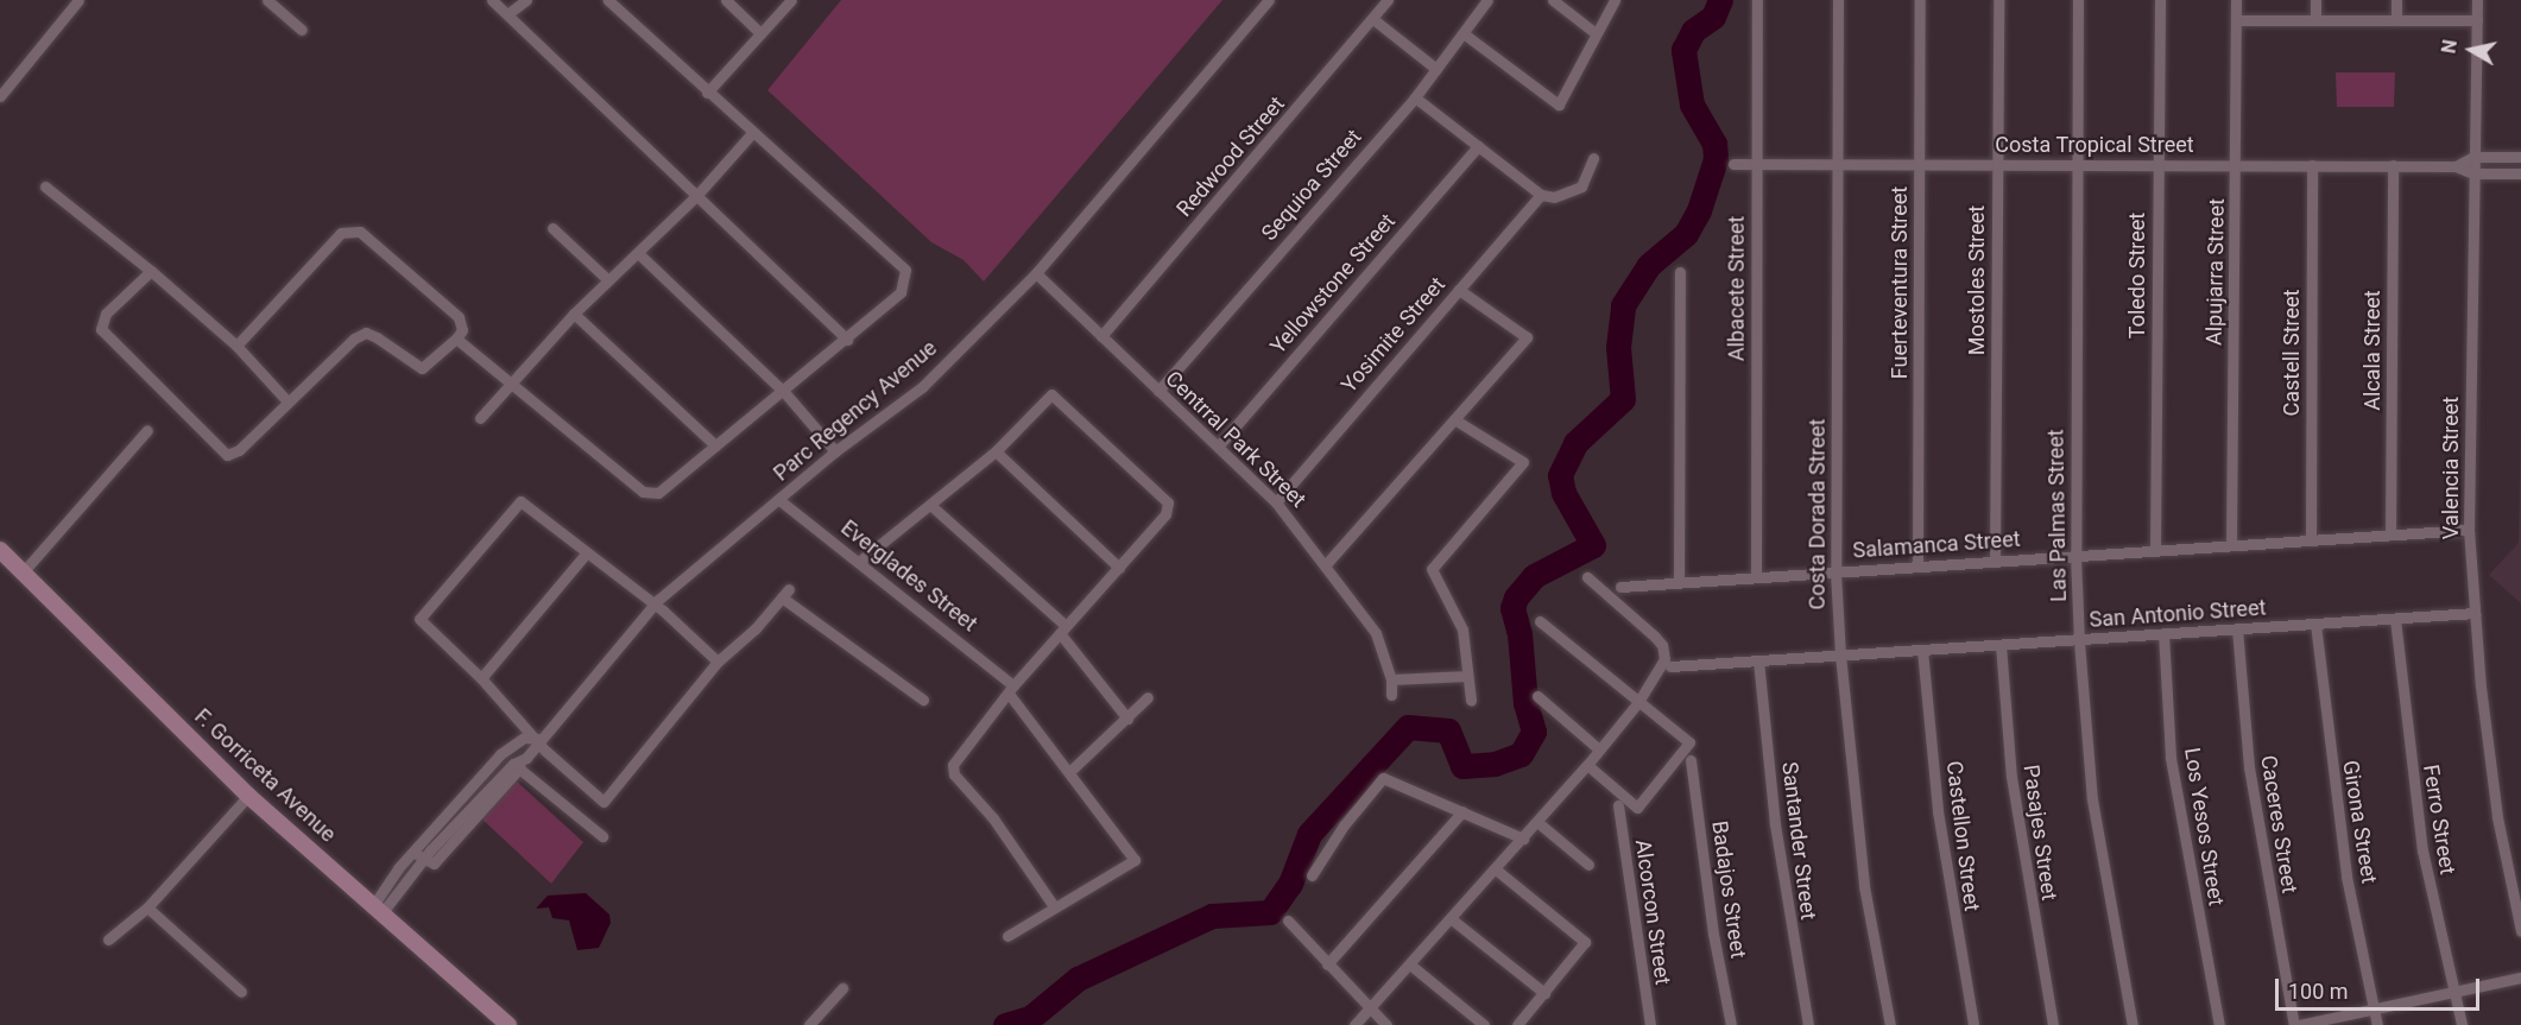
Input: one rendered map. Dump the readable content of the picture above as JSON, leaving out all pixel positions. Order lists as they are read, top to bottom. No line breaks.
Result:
{"streets":{"main road":["F. Gorriceta Avenue"],"street":["Costa Tropical Street","Redwood Street","Sequioa Street","Alpujarra Street","Toledo Street","Mostoles Street","Fuerteventura Street","Yellowstone Street","Albacete Street","Yosimite Street","Alcala Street","Castell Street","Parc Regency Avenue","Centrral Park Street","Valencia Street","Costa Dorada Street","Las Palmas Street","Salamanca Street","Everglades Street","San Antonio Street","Ferro Street","Girona Street","Caceres Street","Los Yesos Street","Pasajes Street","Castellon Street","Santander Street","Badajos Street","Alcorcon Street"]},"crossings":[["Costa Tropical Street","Alpujarra Street"],["Costa Tropical Street","Toledo Street"],["Costa Tropical Street","Mostoles Street"],["Costa Tropical Street","Fuerteventura Street"],["Costa Tropical Street","Albacete Street"],["Costa Tropical Street","Alcala Street"],["Costa Tropical Street","Castell Street"],["Costa Tropical Street","Valencia Street"],["Costa Tropical Street","Costa Dorada Street"],["Costa Tropical Street","Las Palmas Street"],["Redwood Street","Centrral Park Street"],["Sequioa Street","Centrral Park Street"],["Alpujarra Street","Salamanca Street"],["Toledo Street","Salamanca Street"],["Mostoles Street","Salamanca Street"],["Fuerteventura Street","Salamanca Street"],["Yellowstone Street","Centrral Park Street"],["Albacete Street","Salamanca Street"],["Yosimite Street","Centrral Park Street"],["Alcala Street","Salamanca Street"],["Castell Street","Salamanca Street"],["Parc Regency Avenue","Centrral Park Street"],["Parc Regency Avenue","Everglades Street"],["Valencia Street","Salamanca Street"],["Valencia Street","San Antonio Street"],["Costa Dorada Street","Salamanca Street"],["Costa Dorada Street","San Antonio Street"],["Las Palmas Street","Salamanca Street"],["Las Palmas Street","San Antonio Street"],["San Antonio Street","Ferro Street"],["San Antonio Street","Girona Street"],["San Antonio Street","Caceres Street"],["San Antonio Street","Los Yesos Street"],["San Antonio Street","Pasajes Street"],["San Antonio Street","Castellon Street"],["San Antonio Street","Santander Street"]],"scale_bar":"100 m","north":"left"}
